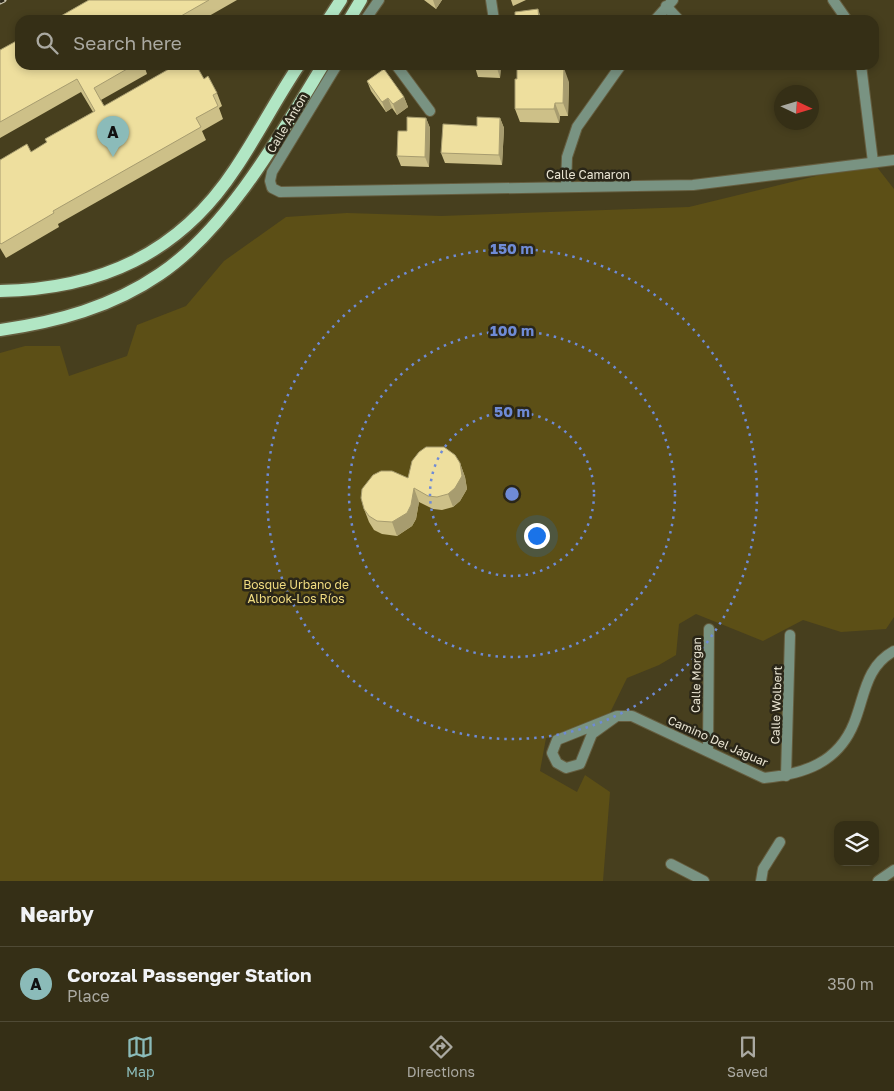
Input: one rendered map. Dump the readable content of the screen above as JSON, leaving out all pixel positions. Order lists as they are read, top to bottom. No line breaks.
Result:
{"streets":{"street":["Calle Anton","Calle Camaron","Calle Morgan","Calle Wolbert","Camino Del Jaguar"]},"crossings":[["Calle Anton","Calle Camaron"],["Calle Morgan","Camino Del Jaguar"],["Calle Wolbert","Camino Del Jaguar"]],"parks":["Bosque Urbano de Albrook-Los Ríos"],"north":"right","page":{"search":"Search here","pins":"A","heading":"Nearby","list":[{"mark":"A","name":"Corozal Passenger Station","note":"Place","value":"350 m"}],"nav":["Map","Directions","Saved"]},"rings":["150 m","100 m","50 m"]}
